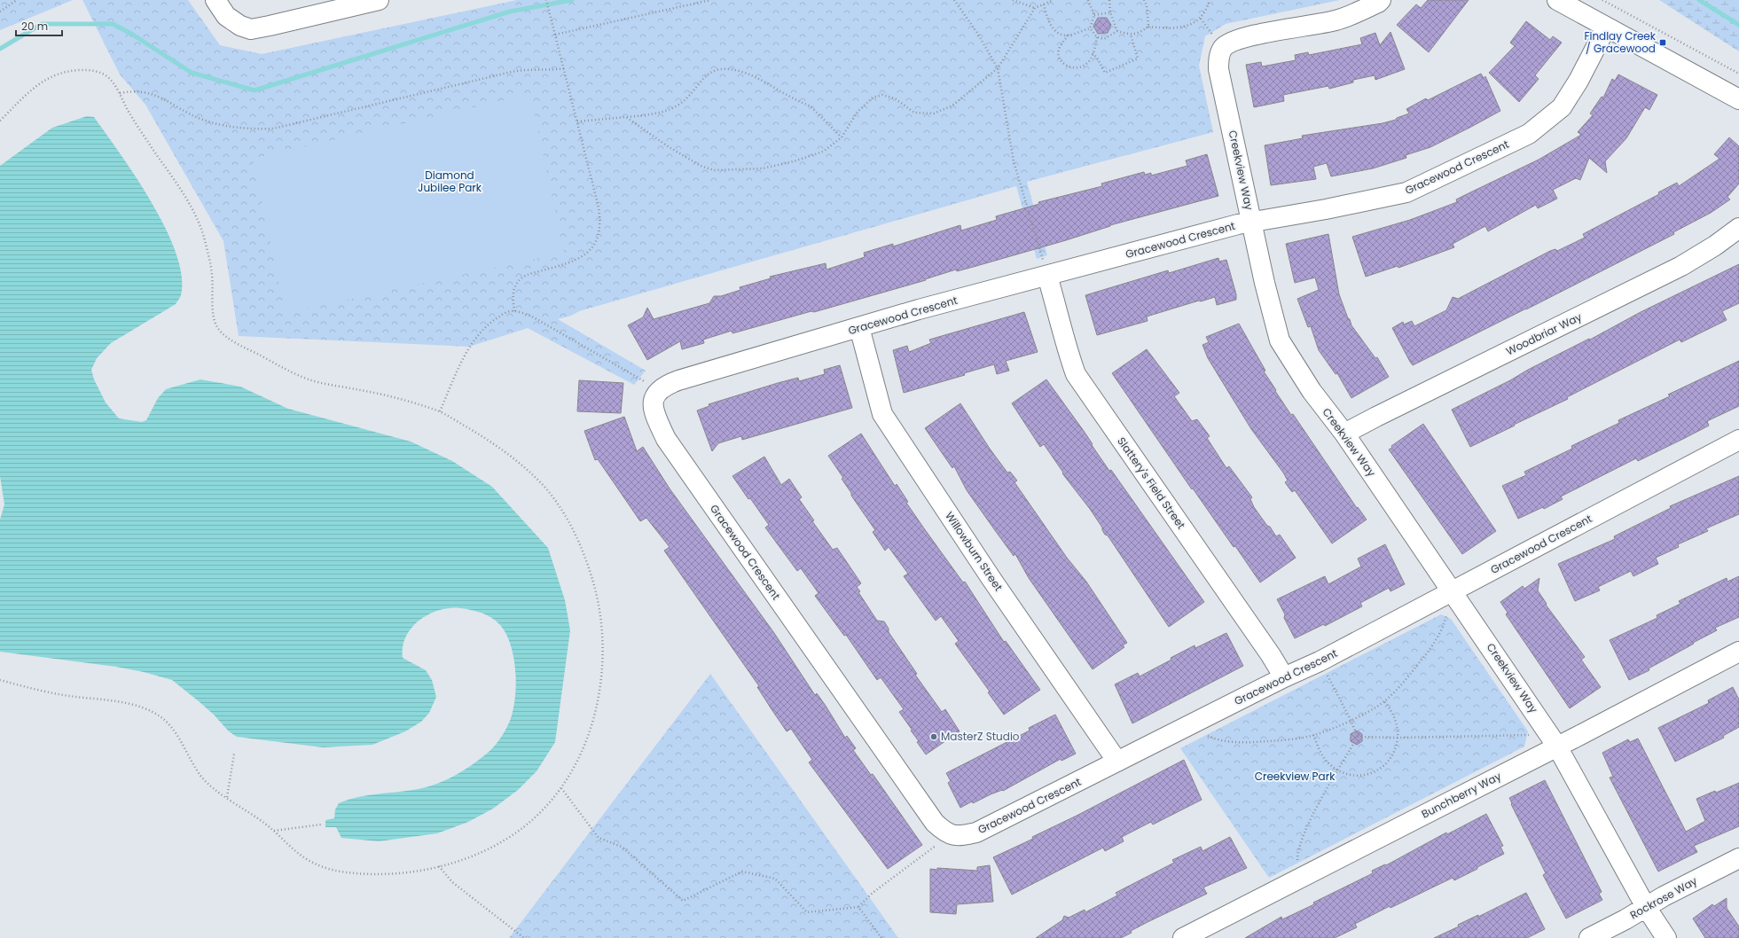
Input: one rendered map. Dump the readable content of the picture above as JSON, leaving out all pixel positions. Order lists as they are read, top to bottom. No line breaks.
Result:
{"streets":{"street":["Gracewood Crescent","Creekview Way","Woodbriar Way","Slattery's Field Street","Willowburn Street","Bunchberry Way","Rockrose Way"]},"crossings":[["Gracewood Crescent","Creekview Way"],["Gracewood Crescent","Slattery's Field Street"],["Gracewood Crescent","Willowburn Street"],["Creekview Way","Woodbriar Way"],["Creekview Way","Bunchberry Way"],["Creekview Way","Rockrose Way"]],"parks":["Diamond Jubilee Park","Creekview Park"],"places":{"transit":["Findlay Creek / Gracewood"],"other":["MasterZ Studio"]},"scale_bar":"20 m"}
